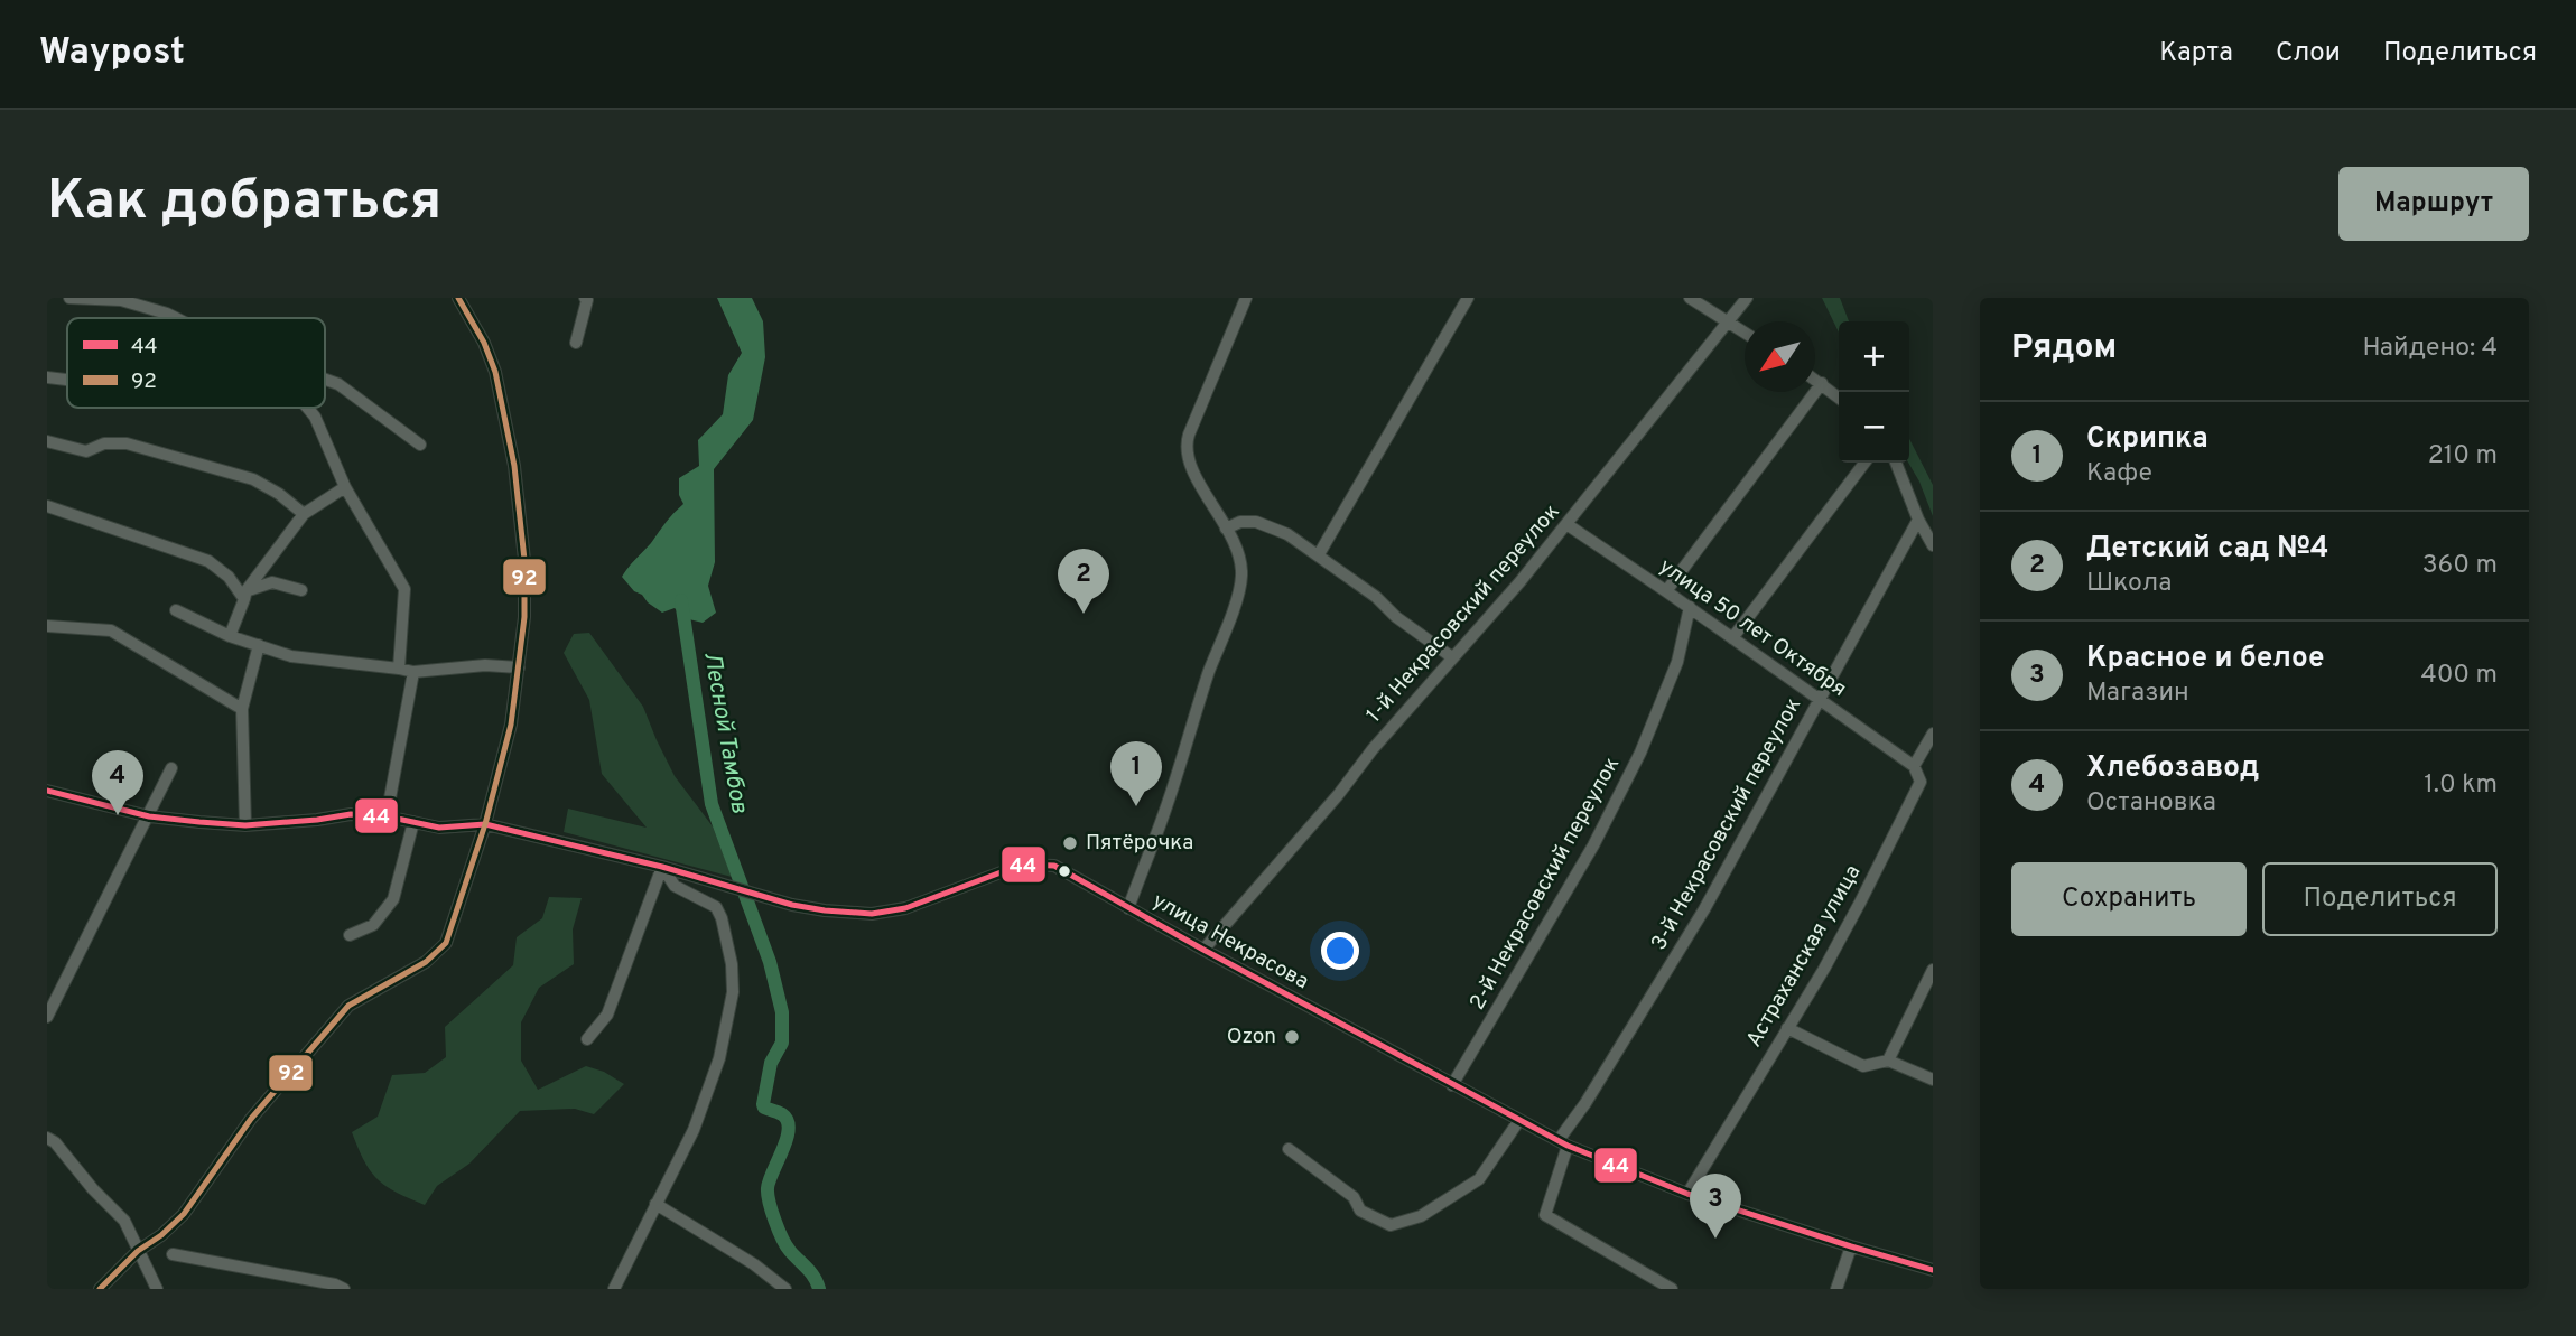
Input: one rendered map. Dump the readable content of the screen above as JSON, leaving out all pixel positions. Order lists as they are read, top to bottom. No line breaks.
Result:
{"streets":{"street":["1-й Некрасовский переулок","улица 50 лет Октября","3-й Некрасовский переулок","2-й Некрасовский переулок","улица Некрасова","Астраханская улица"]},"crossings":[["1-й Некрасовский переулок","улица 50 лет Октября"],["1-й Некрасовский переулок","улица Некрасова"],["улица 50 лет Октября","3-й Некрасовский переулок"],["улица 50 лет Октября","2-й Некрасовский переулок"],["улица 50 лет Октября","Астраханская улица"],["3-й Некрасовский переулок","улица Некрасова"],["2-й Некрасовский переулок","улица Некрасова"],["улица Некрасова","Астраханская улица"]],"water":["Лесной Тамбов"],"places":["Пятёрочка","Ozon"],"lines":["transit line 92","transit line 44"],"legend":["44","92"],"north":"bottom left","page":{"header":"Waypost","nav":["Карта","Слои","Поделиться"],"buttons":["Маршрут",["Сохранить","Поделиться"]],"title":"Как добраться","heading":["Рядом","Найдено: 4"],"map_buttons":["+","−"],"list":[{"mark":"1","name":"Скрипка","note":"Кафе","value":"210 m"},{"mark":"2","name":"Детский сад №4","note":"Школа","value":"360 m"},{"mark":"3","name":"Красное и белое","note":"Магазин","value":"400 m"},{"mark":"4","name":"Хлебозавод","note":"Остановка","value":"1.0 km"}],"pins":["2","1","4","3"]}}
